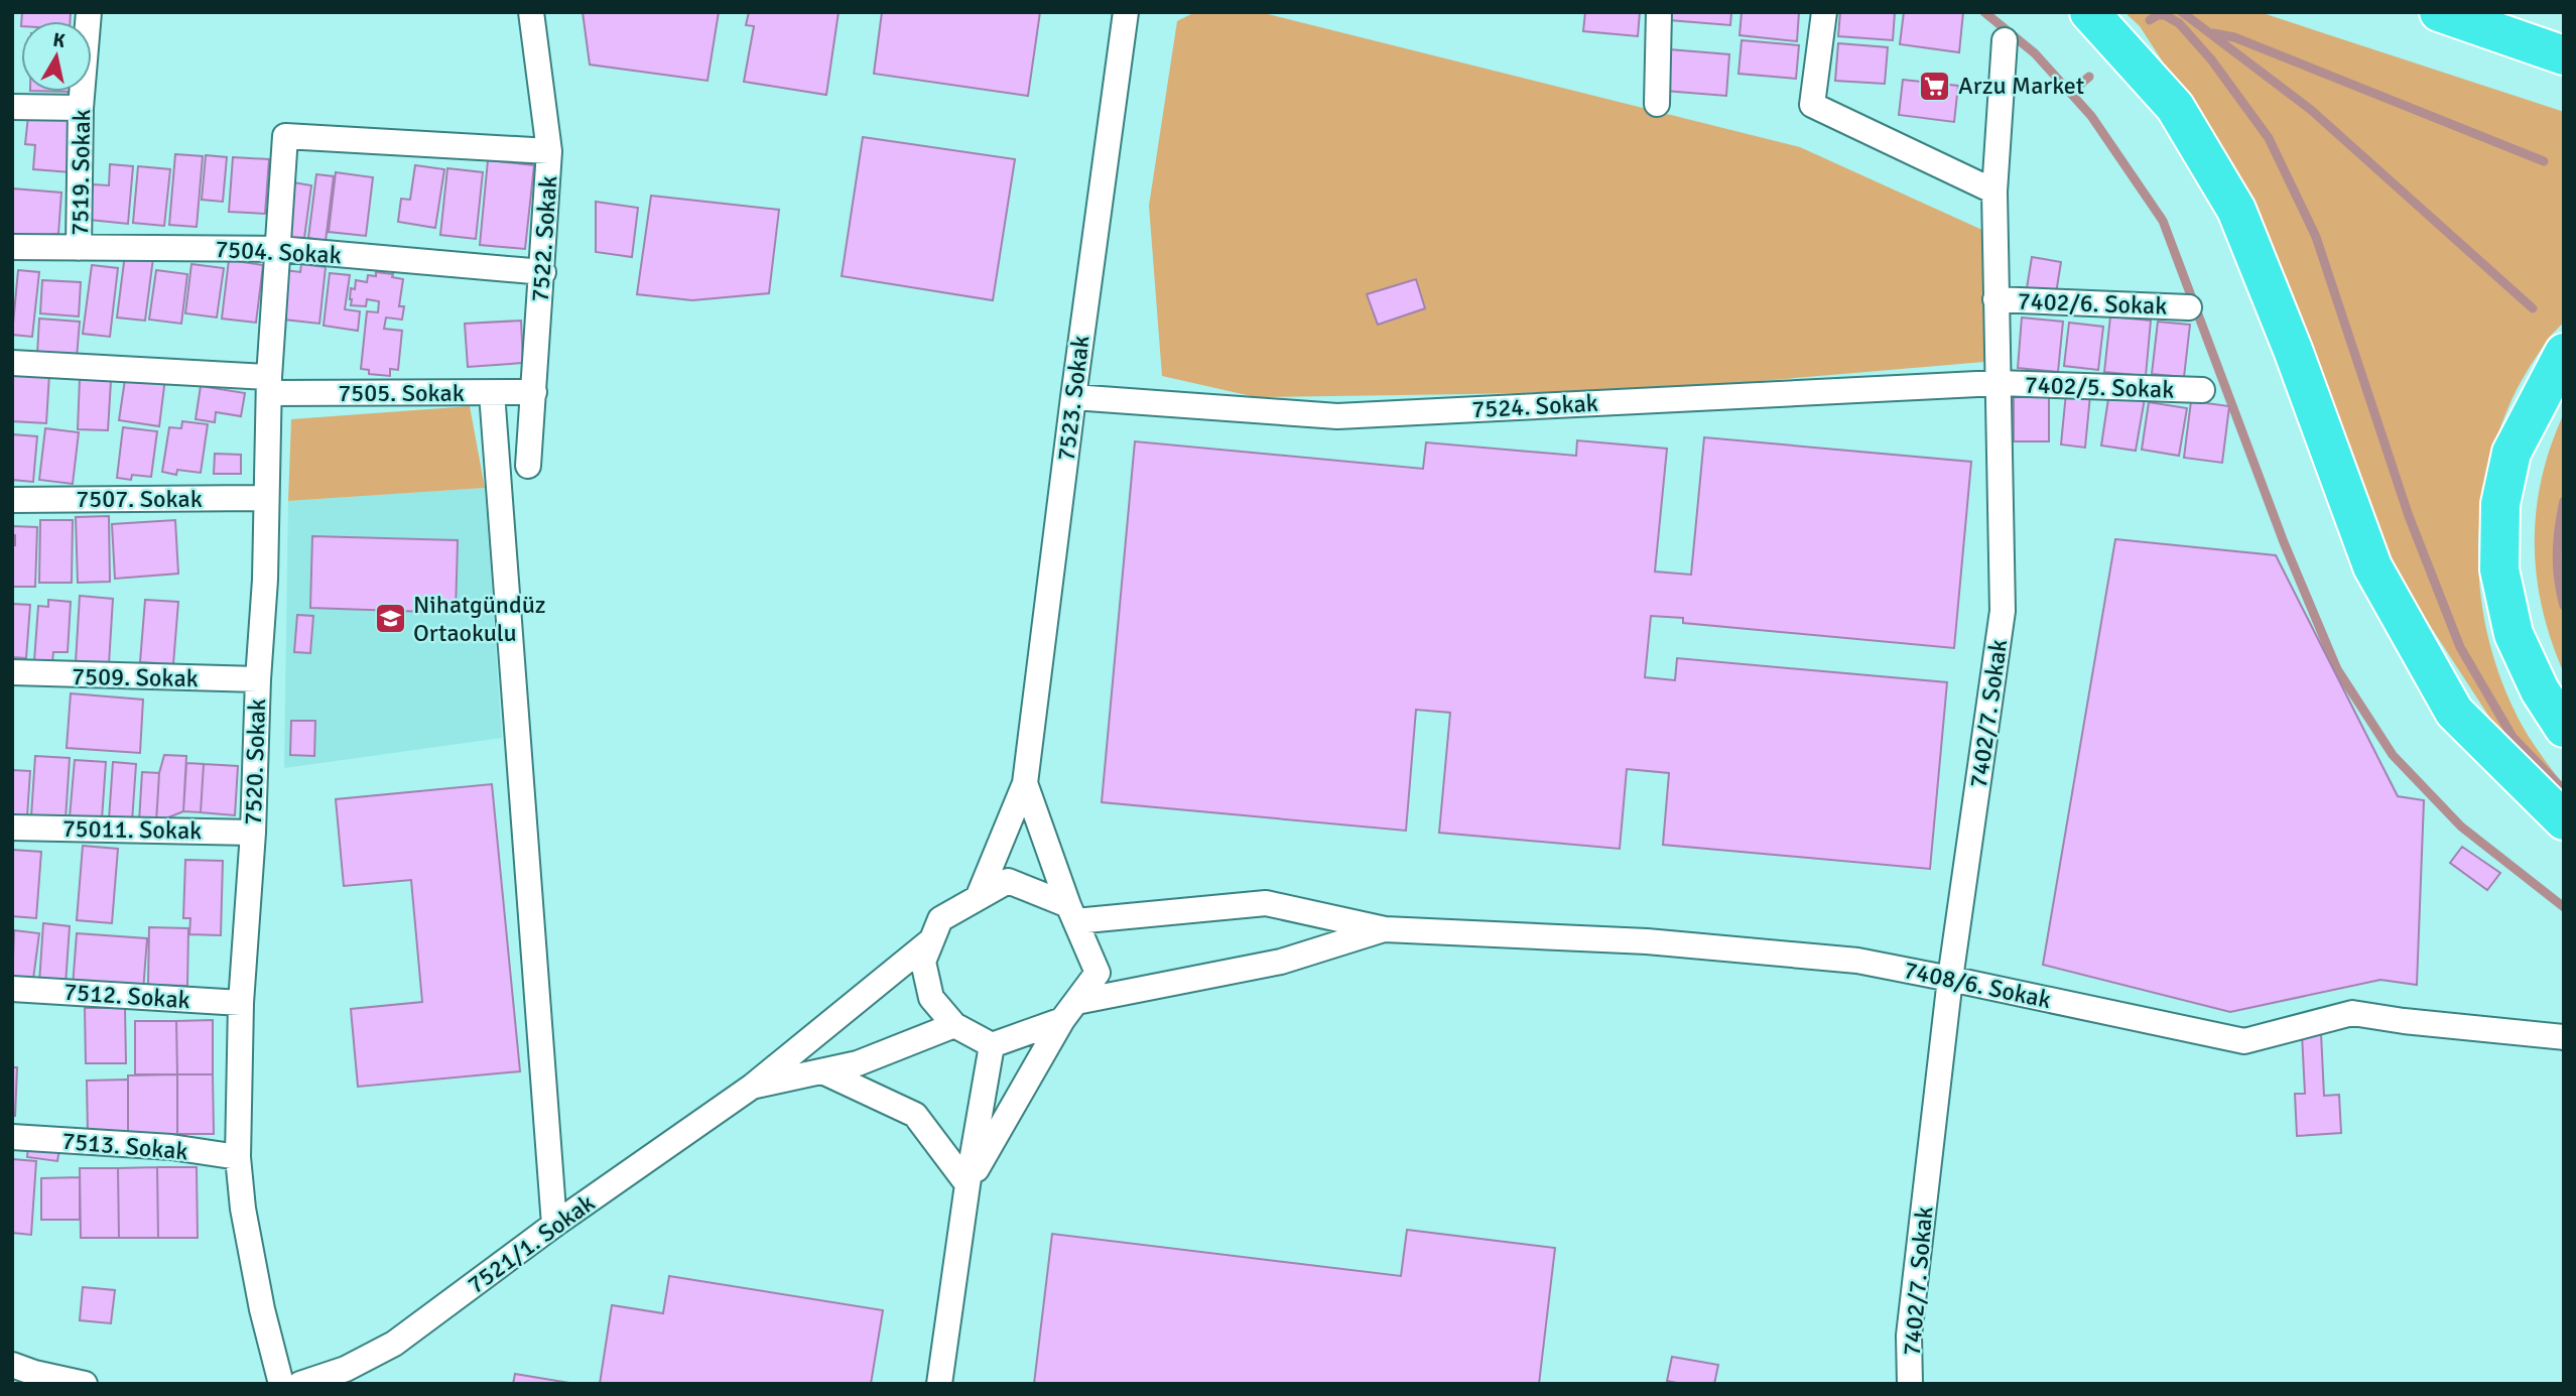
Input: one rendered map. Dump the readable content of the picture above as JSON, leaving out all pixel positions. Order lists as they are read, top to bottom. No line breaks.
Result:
{"streets":{"street":["7519. Sokak","7522. Sokak","7504. Sokak","7402/6. Sokak","7402/5. Sokak","7505. Sokak","7523. Sokak","7524. Sokak","7507. Sokak","7509. Sokak","7402/7. Sokak","7520. Sokak","75011. Sokak","7408/6. Sokak","7512. Sokak","7513. Sokak","7521/1. Sokak"]},"crossings":[["7519. Sokak","7504. Sokak"],["7522. Sokak","7504. Sokak"],["7522. Sokak","7505. Sokak"],["7522. Sokak","7520. Sokak"],["7504. Sokak","7520. Sokak"],["7402/6. Sokak","7402/7. Sokak"],["7402/5. Sokak","7524. Sokak"],["7402/5. Sokak","7402/7. Sokak"],["7505. Sokak","7520. Sokak"],["7523. Sokak","7524. Sokak"],["7524. Sokak","7402/7. Sokak"],["7507. Sokak","7520. Sokak"],["7509. Sokak","7520. Sokak"],["7402/7. Sokak","7408/6. Sokak"],["7520. Sokak","75011. Sokak"],["7520. Sokak","7512. Sokak"],["7520. Sokak","7513. Sokak"]],"places":{"supermarket":["Arzu Market"],"school or university":["Nihatgündüz Ortaokulu"]},"north":"top"}
